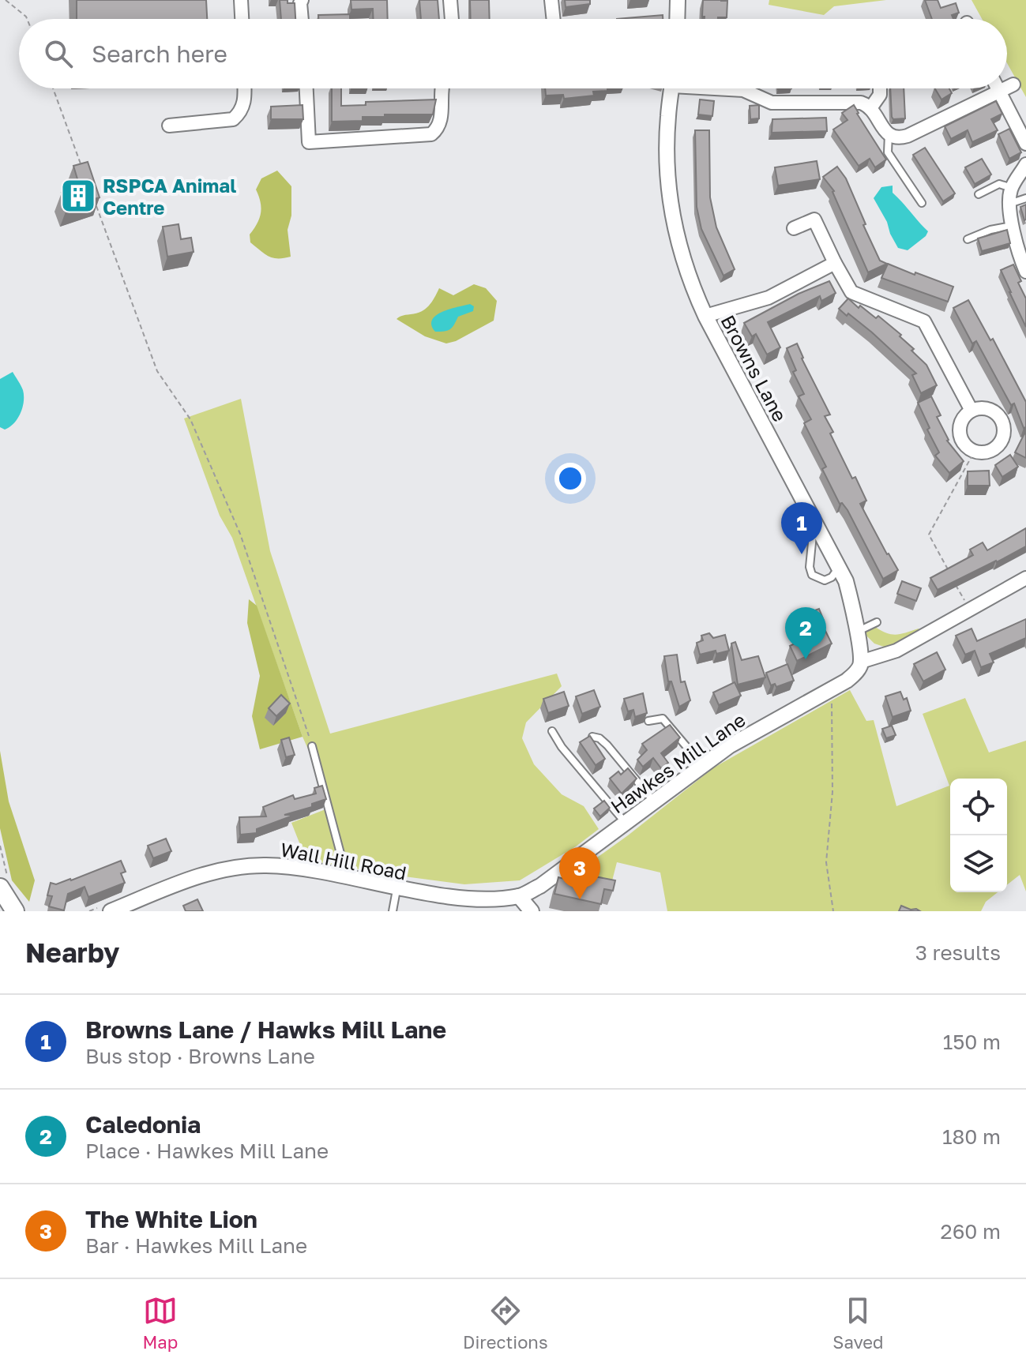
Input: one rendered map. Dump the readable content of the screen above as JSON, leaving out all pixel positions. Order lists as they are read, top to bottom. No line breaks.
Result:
{"streets":{"street":["Browns Lane","Hawkes Mill Lane","Wall Hill Road"]},"crossings":[["Browns Lane","Hawkes Mill Lane"],["Hawkes Mill Lane","Wall Hill Road"]],"places":{"building":["RSPCA Animal Centre"]},"page":{"search":"Search here","pins":["1","2","3"],"heading":["Nearby","3 results"],"list":[{"mark":"1","name":"Browns Lane / Hawks Mill Lane","note":"Bus stop · Browns Lane","value":"150 m"},{"mark":"2","name":"Caledonia","note":"Place · Hawkes Mill Lane","value":"180 m"},{"mark":"3","name":"The White Lion","note":"Bar · Hawkes Mill Lane","value":"260 m"}],"nav":["Map","Directions","Saved"]}}
